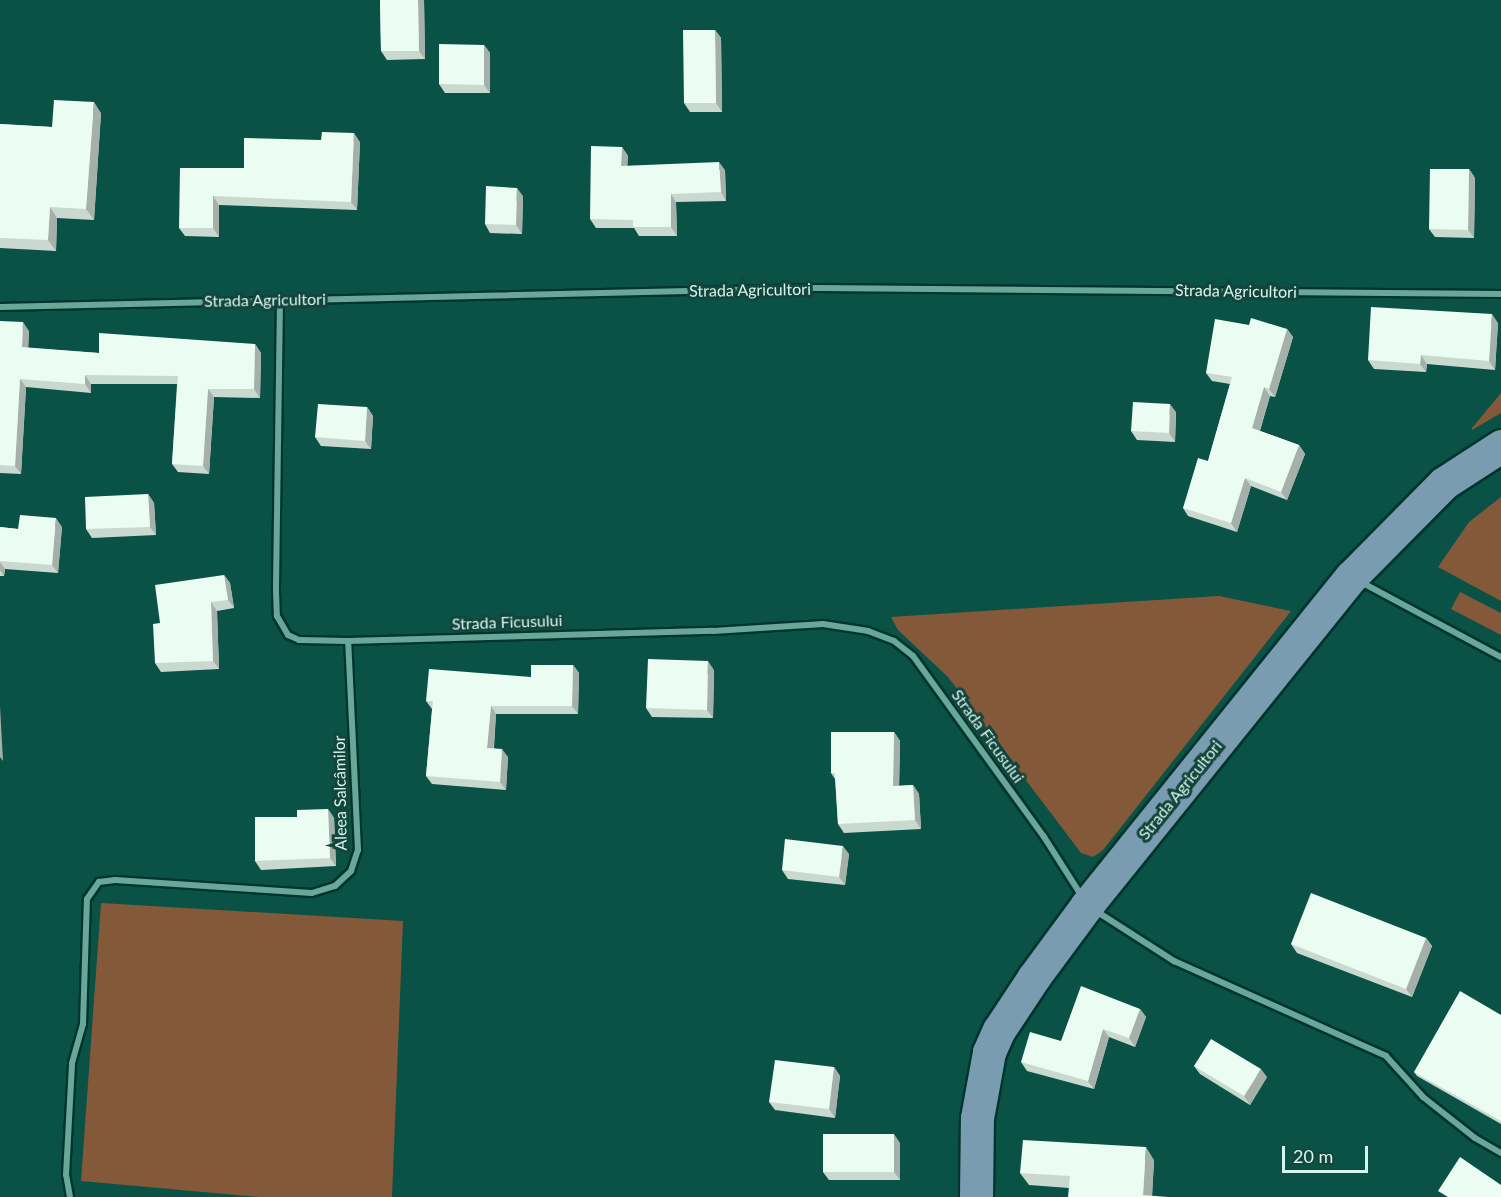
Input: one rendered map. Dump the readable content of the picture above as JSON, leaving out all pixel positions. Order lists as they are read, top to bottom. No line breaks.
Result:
{"streets":{"main road":["Strada Agricultori"],"street":["Strada Ficusului","Aleea Salcâmilor"]},"crossings":[["Strada Agricultori","Strada Ficusului"],["Strada Ficusului","Aleea Salcâmilor"]],"scale_bar":"20 m"}
